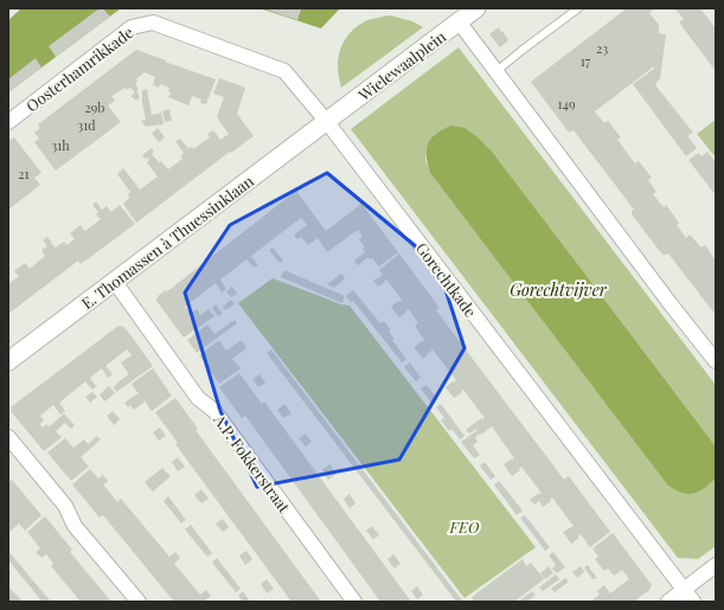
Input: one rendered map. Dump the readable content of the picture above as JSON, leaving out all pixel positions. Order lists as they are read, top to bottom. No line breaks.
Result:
{"streets":{"street":["Wielewaalplein","Oosterhamrikkade","E. Thomassen à Thuessinklaan","Gorechtkade","A.P. Fokkerstraat"]},"crossings":[["Wielewaalplein","E. Thomassen à Thuessinklaan"],["Wielewaalplein","Gorechtkade"],["Oosterhamrikkade","Gorechtkade"],["E. Thomassen à Thuessinklaan","Gorechtkade"],["E. Thomassen à Thuessinklaan","A.P. Fokkerstraat"]],"water":["Gorechtvijver"],"parks":["FEO"],"house_numbers":["23","17","149","29b","31d","31h","21"]}
